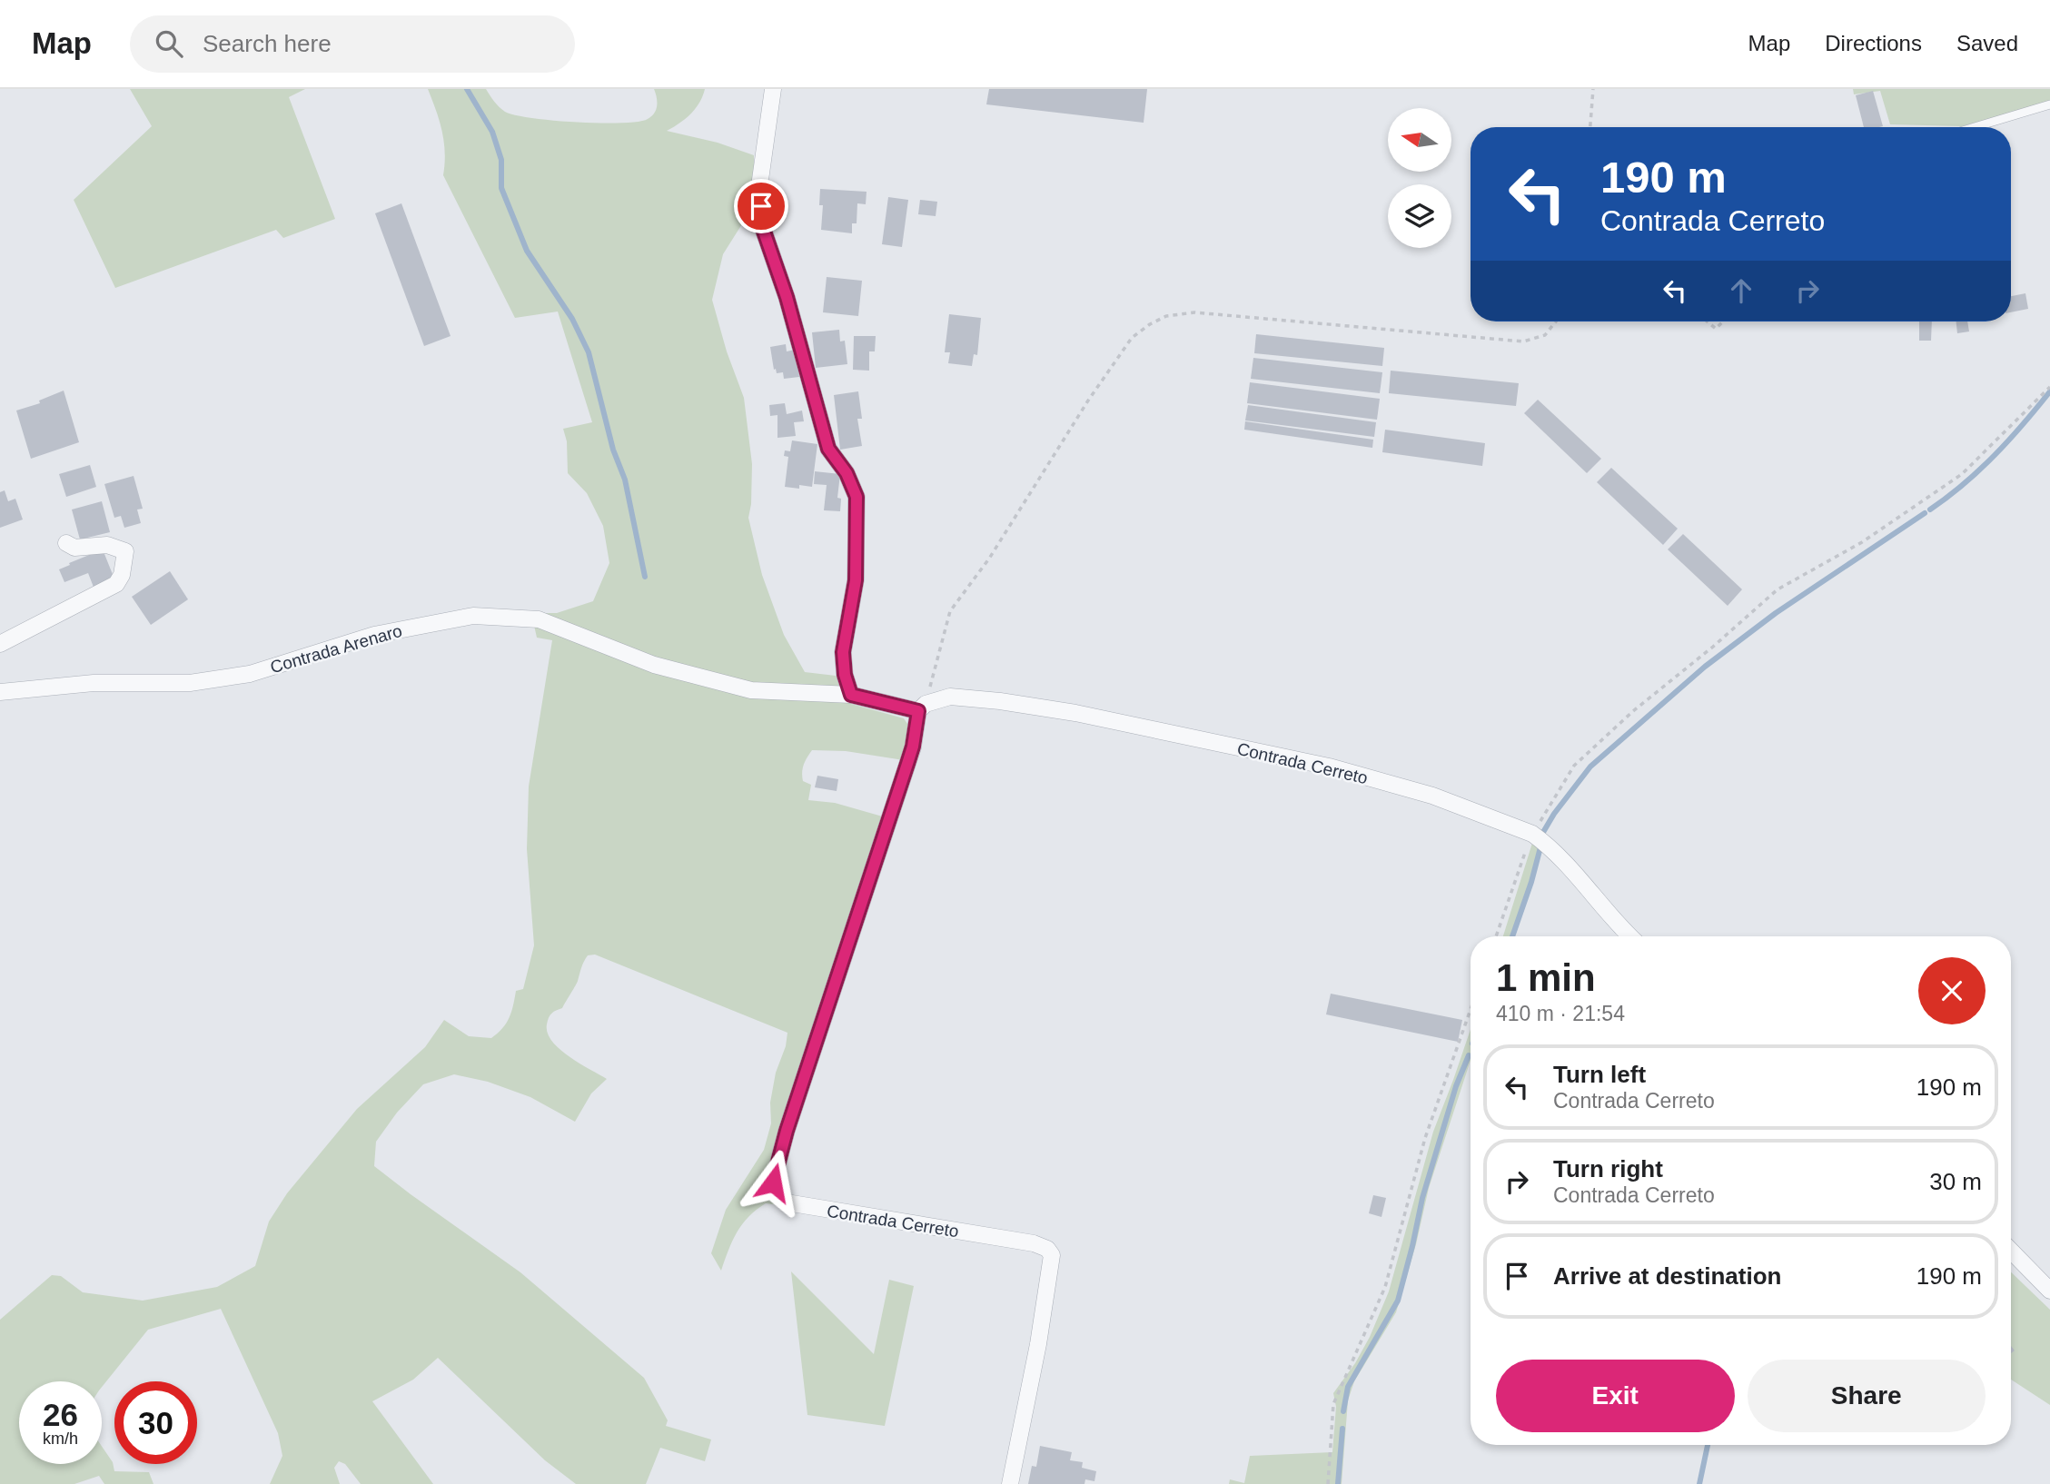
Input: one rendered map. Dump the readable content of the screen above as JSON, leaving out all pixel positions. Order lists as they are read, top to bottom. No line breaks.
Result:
{"streets":{"street":["Contrada Arenaro","Contrada Cerreto"]},"crossings":[["Contrada Arenaro","Contrada Cerreto"]],"north":"left","page":{"header":"Map","search":"Search here","nav":["Map","Directions","Saved"],"turn":["190 m","Contrada Cerreto"],"heading":["1 min","410 m · 21:54"],"list":[{"name":"Turn left","note":"Contrada Cerreto","value":"190 m"},{"name":"Turn right","note":"Contrada Cerreto","value":"30 m"},{"name":"Arrive at destination","value":"190 m"}],"buttons":["Exit","Share"],"speed":"26 km/h","limit":"30"}}
